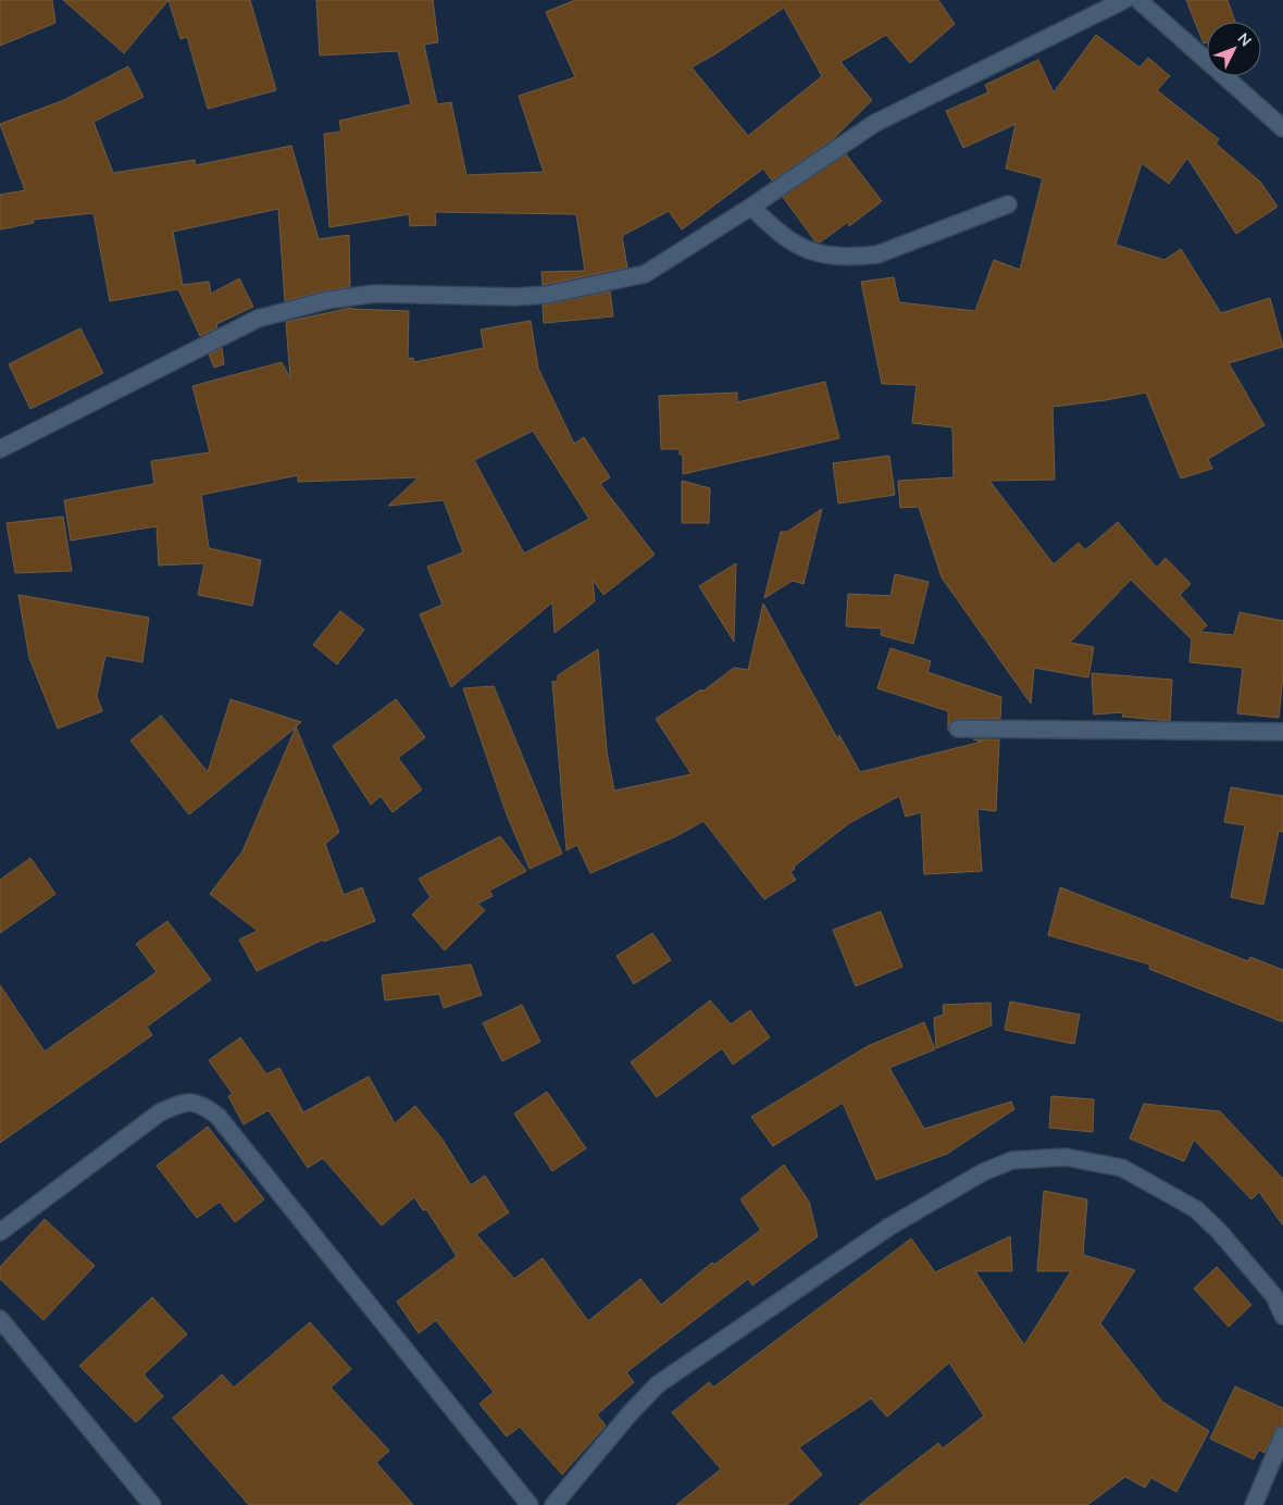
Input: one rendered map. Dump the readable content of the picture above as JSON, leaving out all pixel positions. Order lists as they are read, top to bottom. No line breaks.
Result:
{"north":"top right"}
